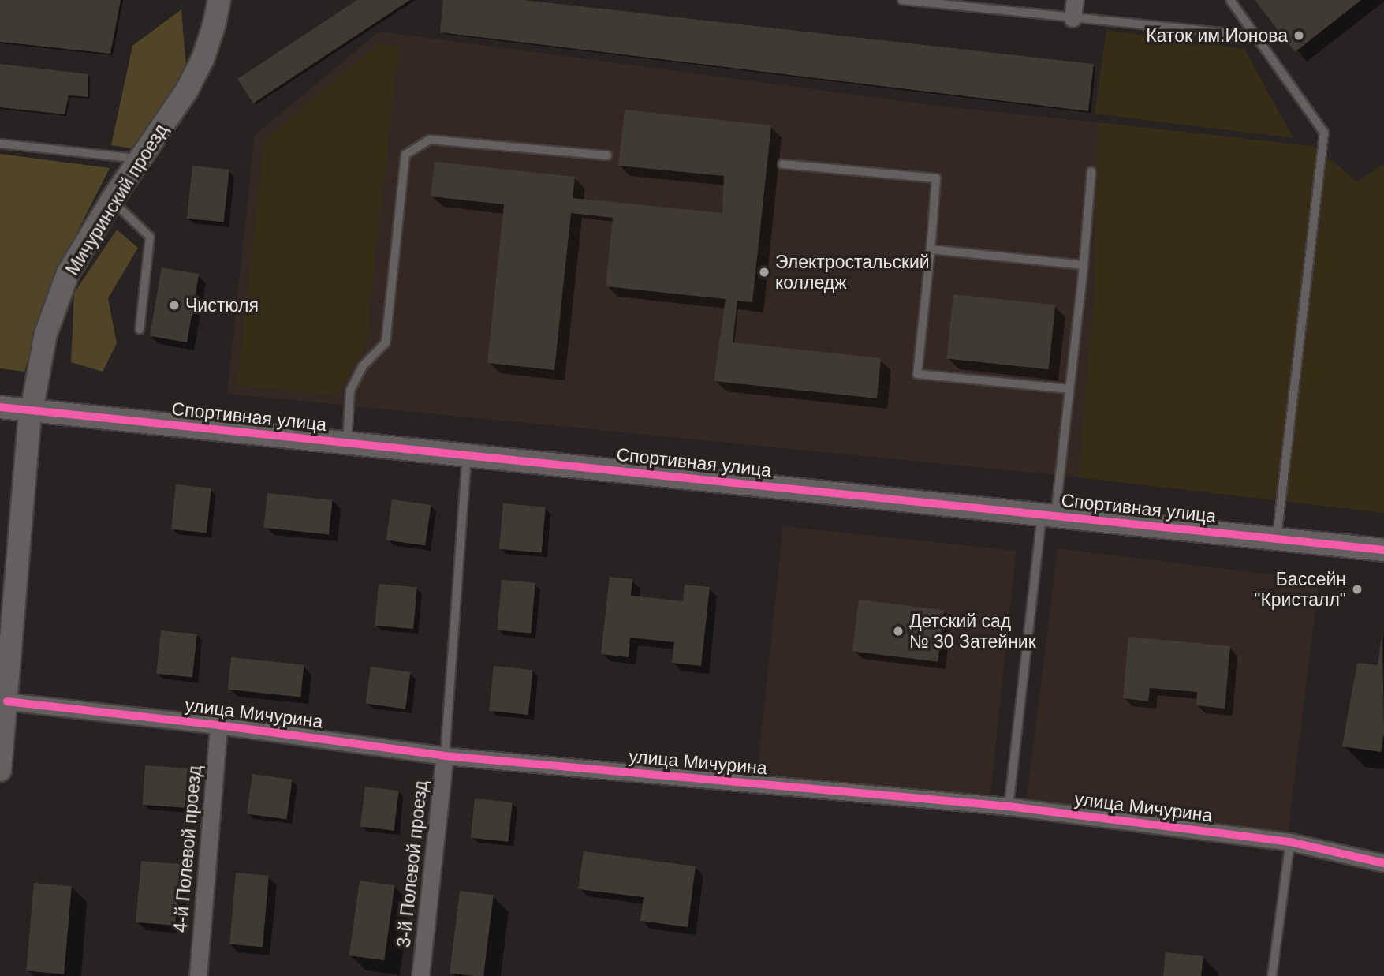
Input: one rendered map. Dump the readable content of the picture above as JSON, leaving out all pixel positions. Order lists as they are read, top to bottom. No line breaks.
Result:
{"streets":{"street":["Мичуринский проезд","Спортивная улица","улица Мичурина","4-й Полевой проезд","3-й Полевой проезд"]},"crossings":[["Мичуринский проезд","Спортивная улица"],["Мичуринский проезд","улица Мичурина"],["улица Мичурина","4-й Полевой проезд"],["улица Мичурина","3-й Полевой проезд"]],"places":["Каток им.Ионова","Электростальский колледж","Чистюля","Бассейн \"Кристалл\"","Детский сад № 30 Затейник"]}
